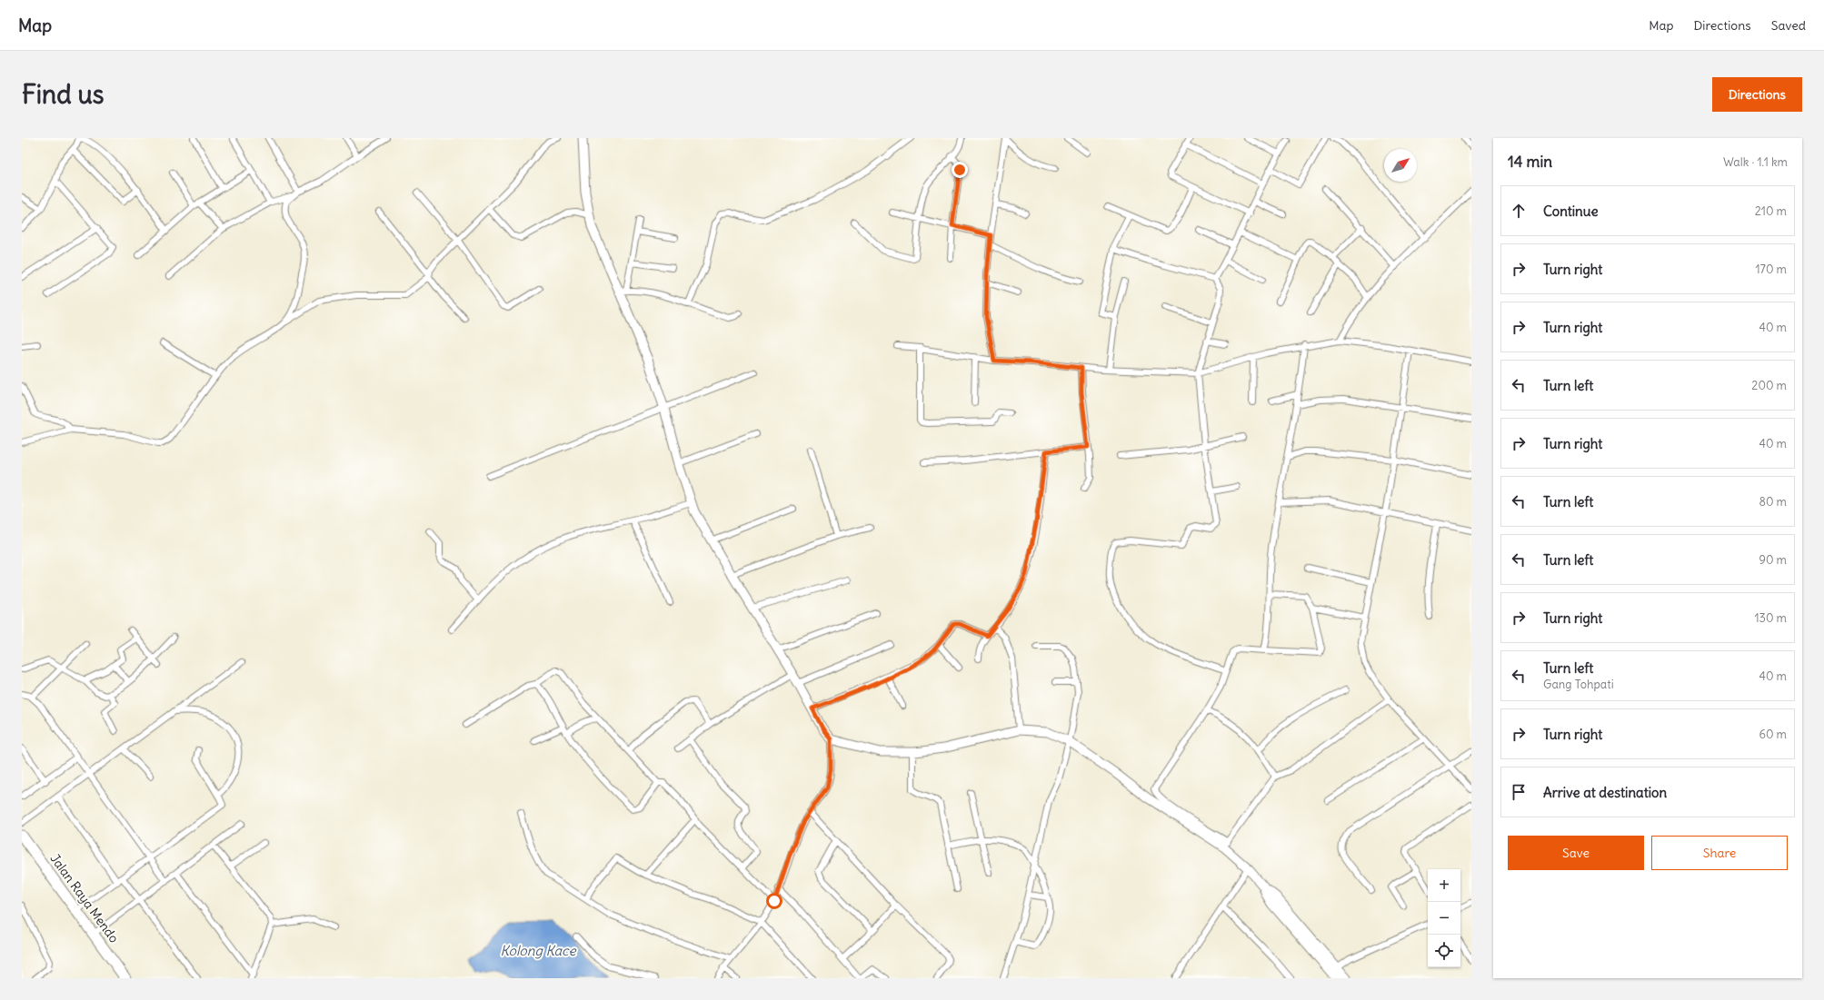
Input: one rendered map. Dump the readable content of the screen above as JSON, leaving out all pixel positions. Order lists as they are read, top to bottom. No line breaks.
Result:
{"streets":{"highway":["Jalan Raya Mendo"]},"water":["Kolong Kace"],"north":"top right","page":{"header":"Map","nav":["Map","Directions","Saved"],"buttons":["Directions",["Save","Share"]],"title":"Find us","heading":["14 min","Walk · 1.1 km"],"list":[["Continue","210 m"],["Turn right","170 m"],["Turn right","40 m"],["Turn left","200 m"],["Turn right","40 m"],["Turn left","80 m"],["Turn left","90 m"],["Turn right","130 m"],["Turn left","Gang Tohpati","40 m"],["Turn right","60 m"],"Arrive at destination"],"map_buttons":["+","−"]}}
